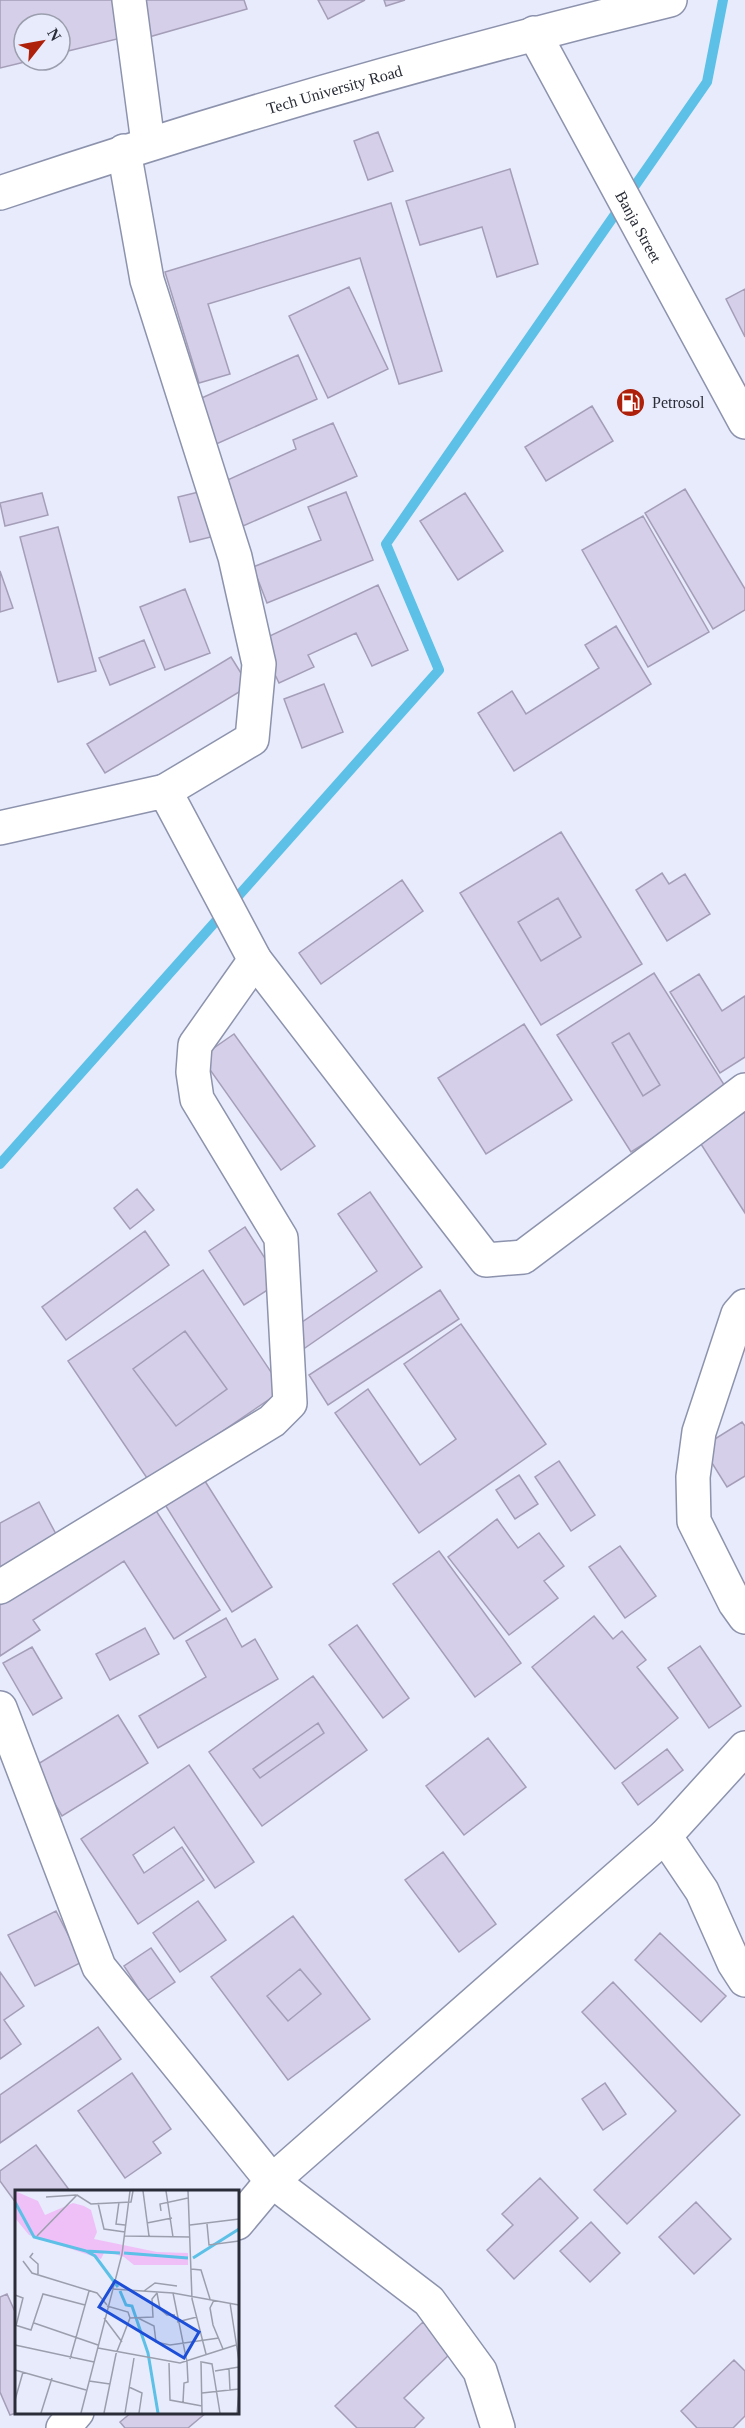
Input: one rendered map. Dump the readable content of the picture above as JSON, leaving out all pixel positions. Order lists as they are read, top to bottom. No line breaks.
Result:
{"streets":{"street":["Tech University Road","Banja Street"]},"crossings":[["Tech University Road","Banja Street"]],"places":{"fuel station":["Petrosol"]},"north":"top right"}
